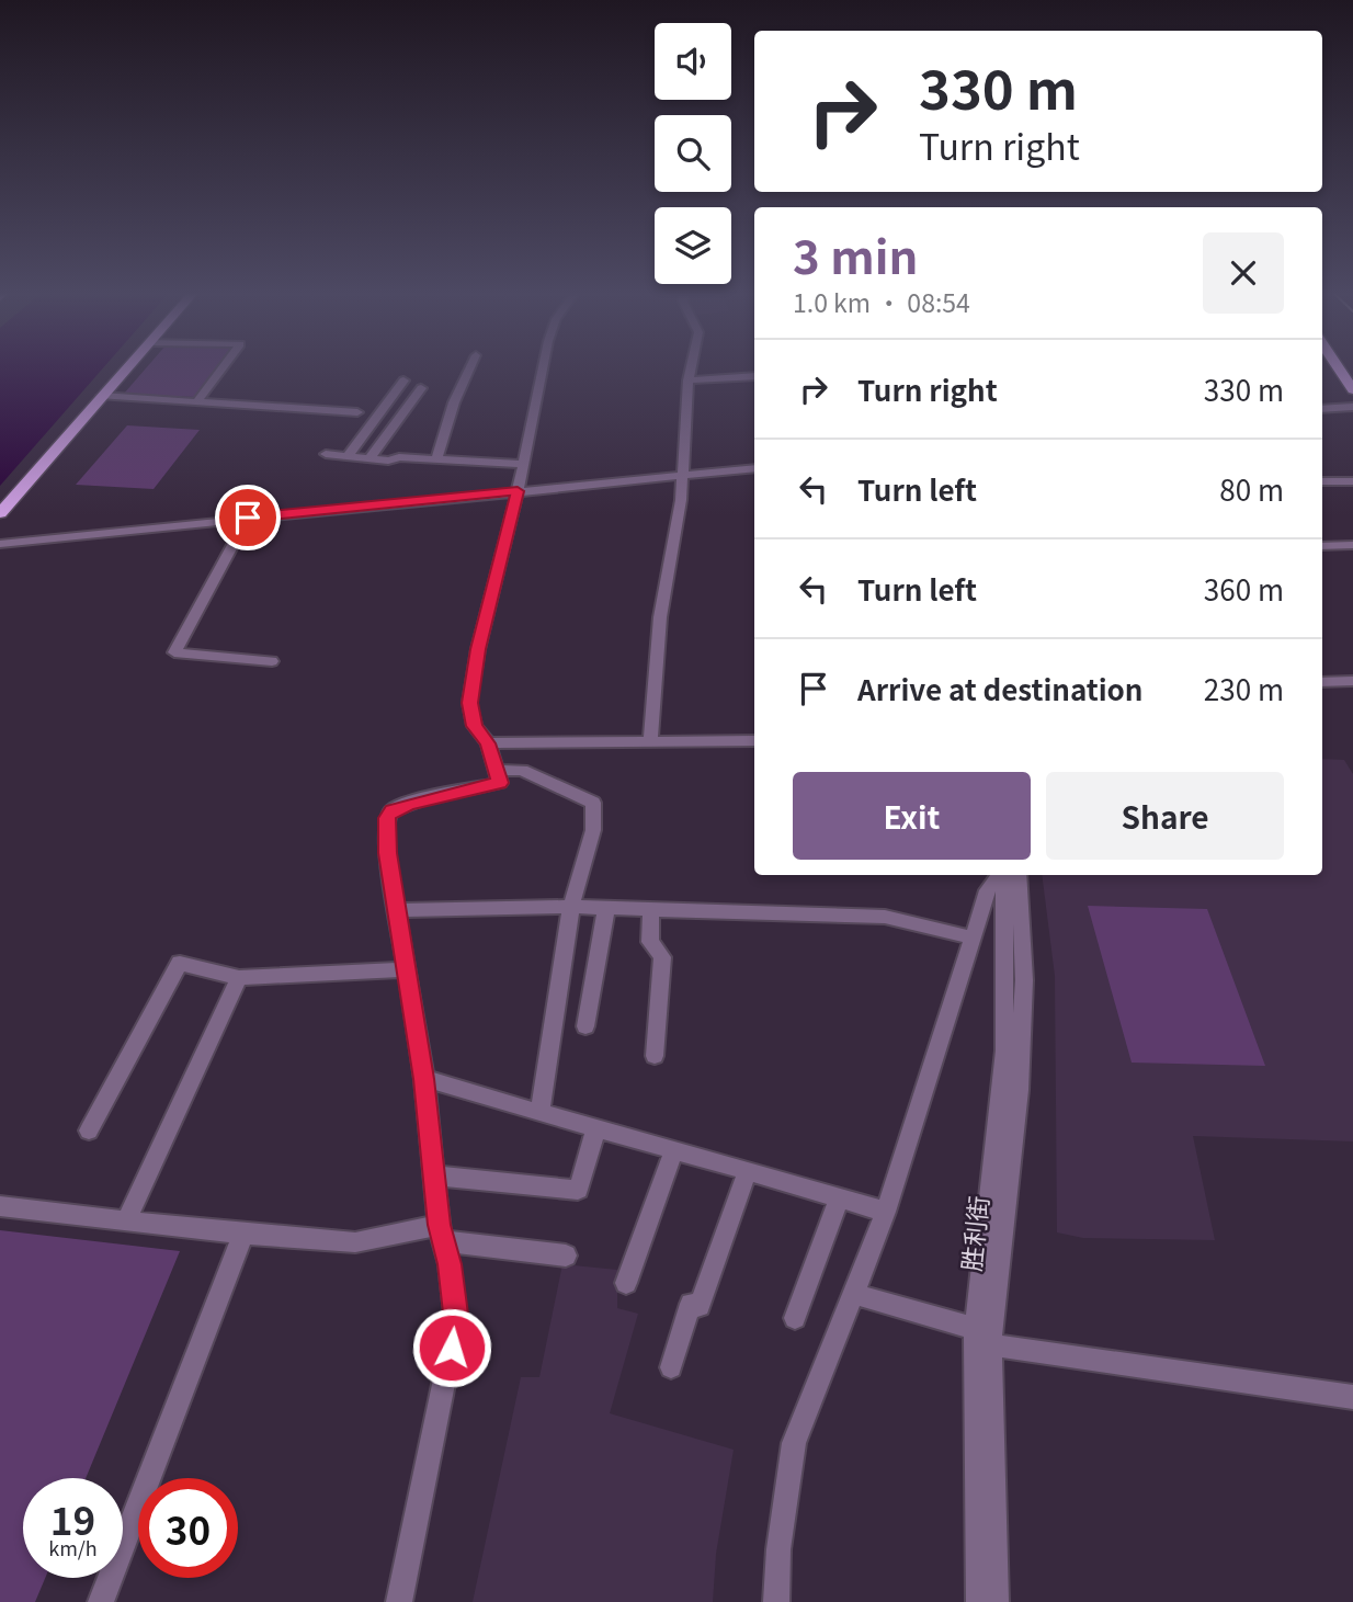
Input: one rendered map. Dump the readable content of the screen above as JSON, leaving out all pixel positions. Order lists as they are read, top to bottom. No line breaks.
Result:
{"streets":{"street":["胜利街"]},"page":{"turn":["330 m","Turn right"],"heading":["3 min","1.0 km · 08:54"],"list":[{"name":"Turn right","value":"330 m"},{"name":"Turn left","value":"80 m"},{"name":"Turn left","value":"360 m"},{"name":"Arrive at destination","value":"230 m"}],"buttons":["Exit","Share"],"speed":"19 km/h","limit":"30"}}
